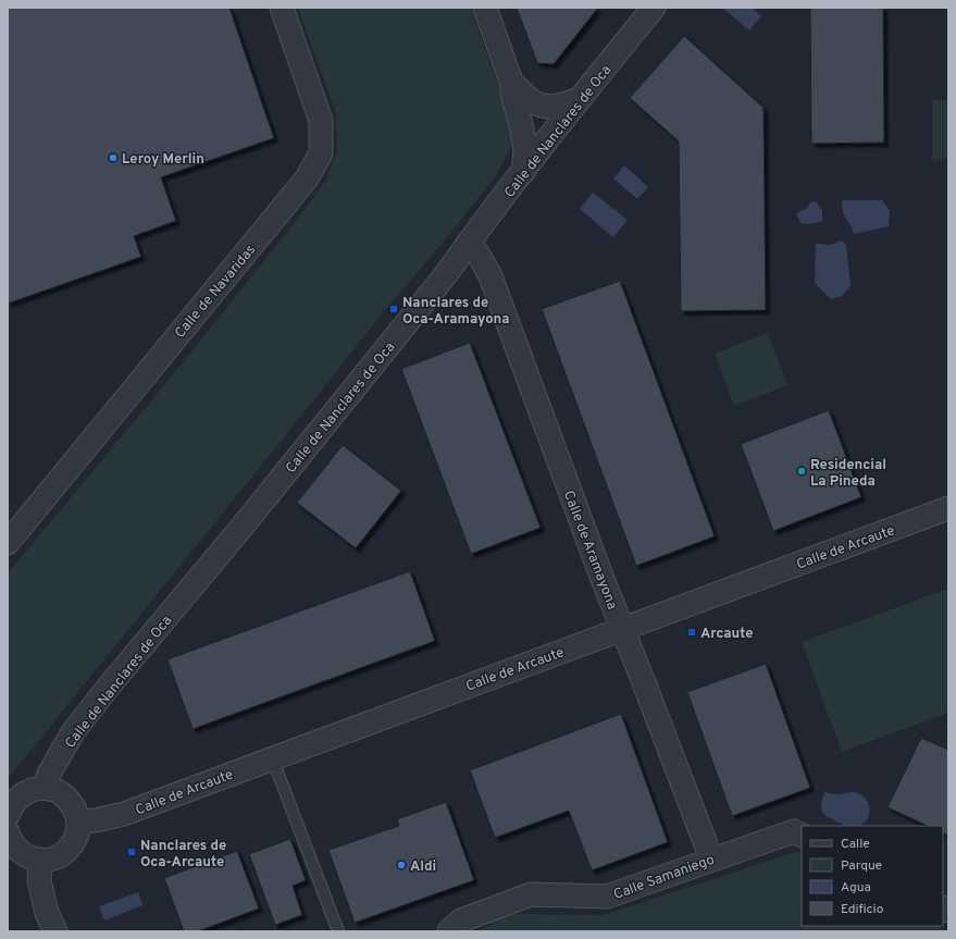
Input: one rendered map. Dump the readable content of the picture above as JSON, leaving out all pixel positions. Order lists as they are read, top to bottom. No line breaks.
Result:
{"streets":{"street":["Calle de Nanclares de Oca","Calle de Navaridas","Calle de Arcaute","Calle de Aramayona","Calle Samaniego"]},"crossings":[["Calle de Nanclares de Oca","Calle de Aramayona"],["Calle de Arcaute","Calle de Aramayona"],["Calle de Aramayona","Calle Samaniego"]],"places":{"other":["Leroy Merlin","Residencial La Pineda","Aldi"],"transit":["Nanclares de Oca-Aramayona","Arcaute","Nanclares de Oca-Arcaute"]},"legend":["Calle","Parque","Agua","Edificio"]}
